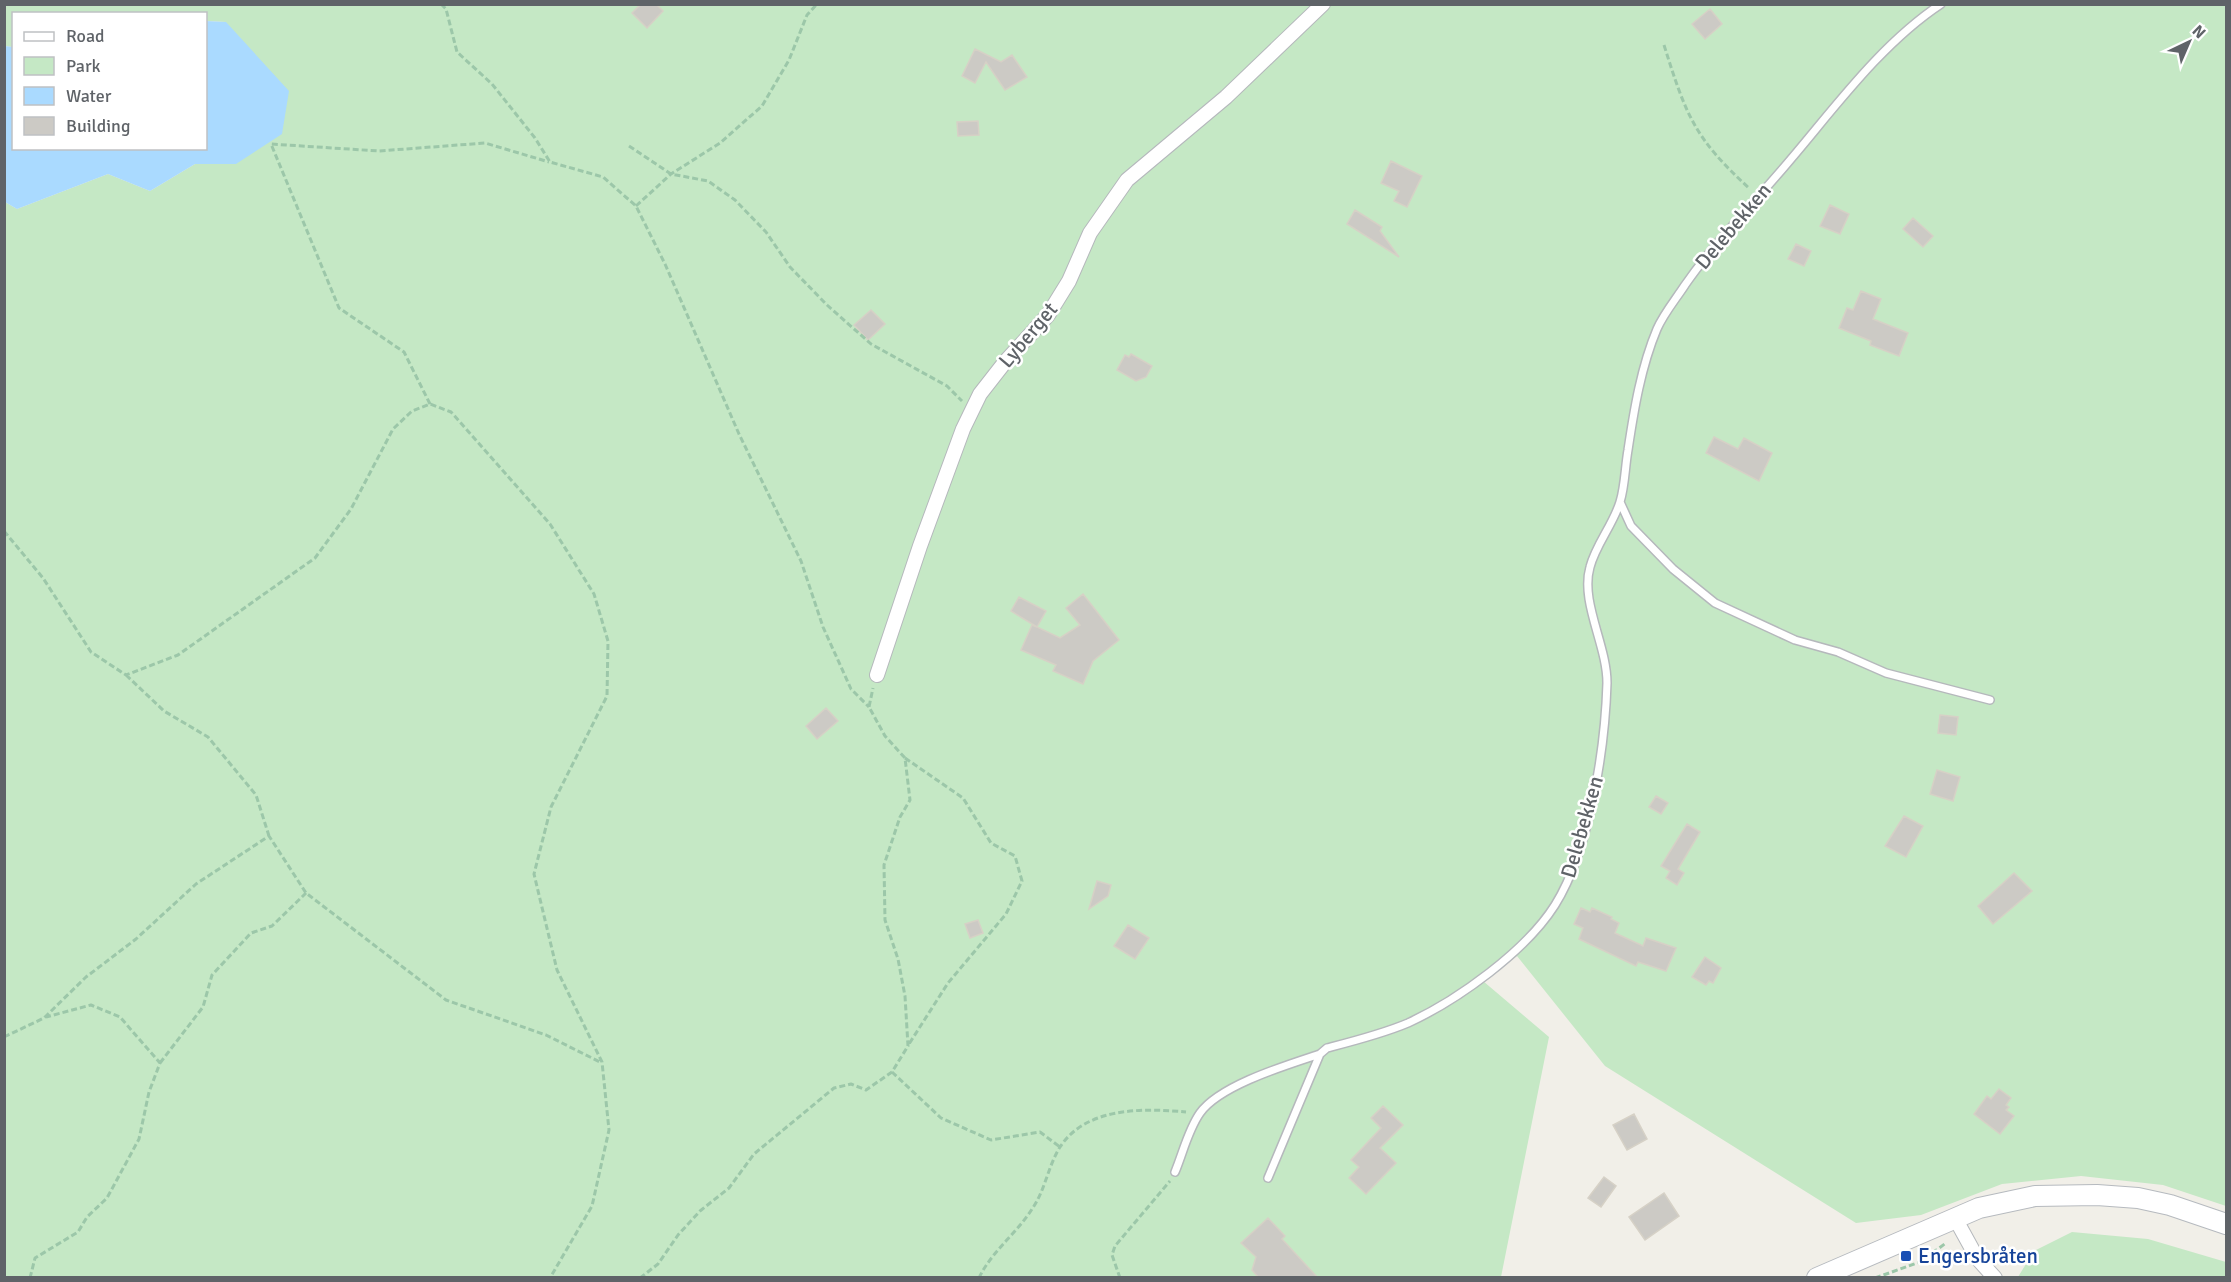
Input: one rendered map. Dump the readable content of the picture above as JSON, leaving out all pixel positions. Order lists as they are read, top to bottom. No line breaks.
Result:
{"streets":{"street":["Lyberget"],"lane":["Delebekken"]},"places":{"transit":["Engersbråten"]},"legend":["Road","Park","Water","Building"],"north":"top right"}
